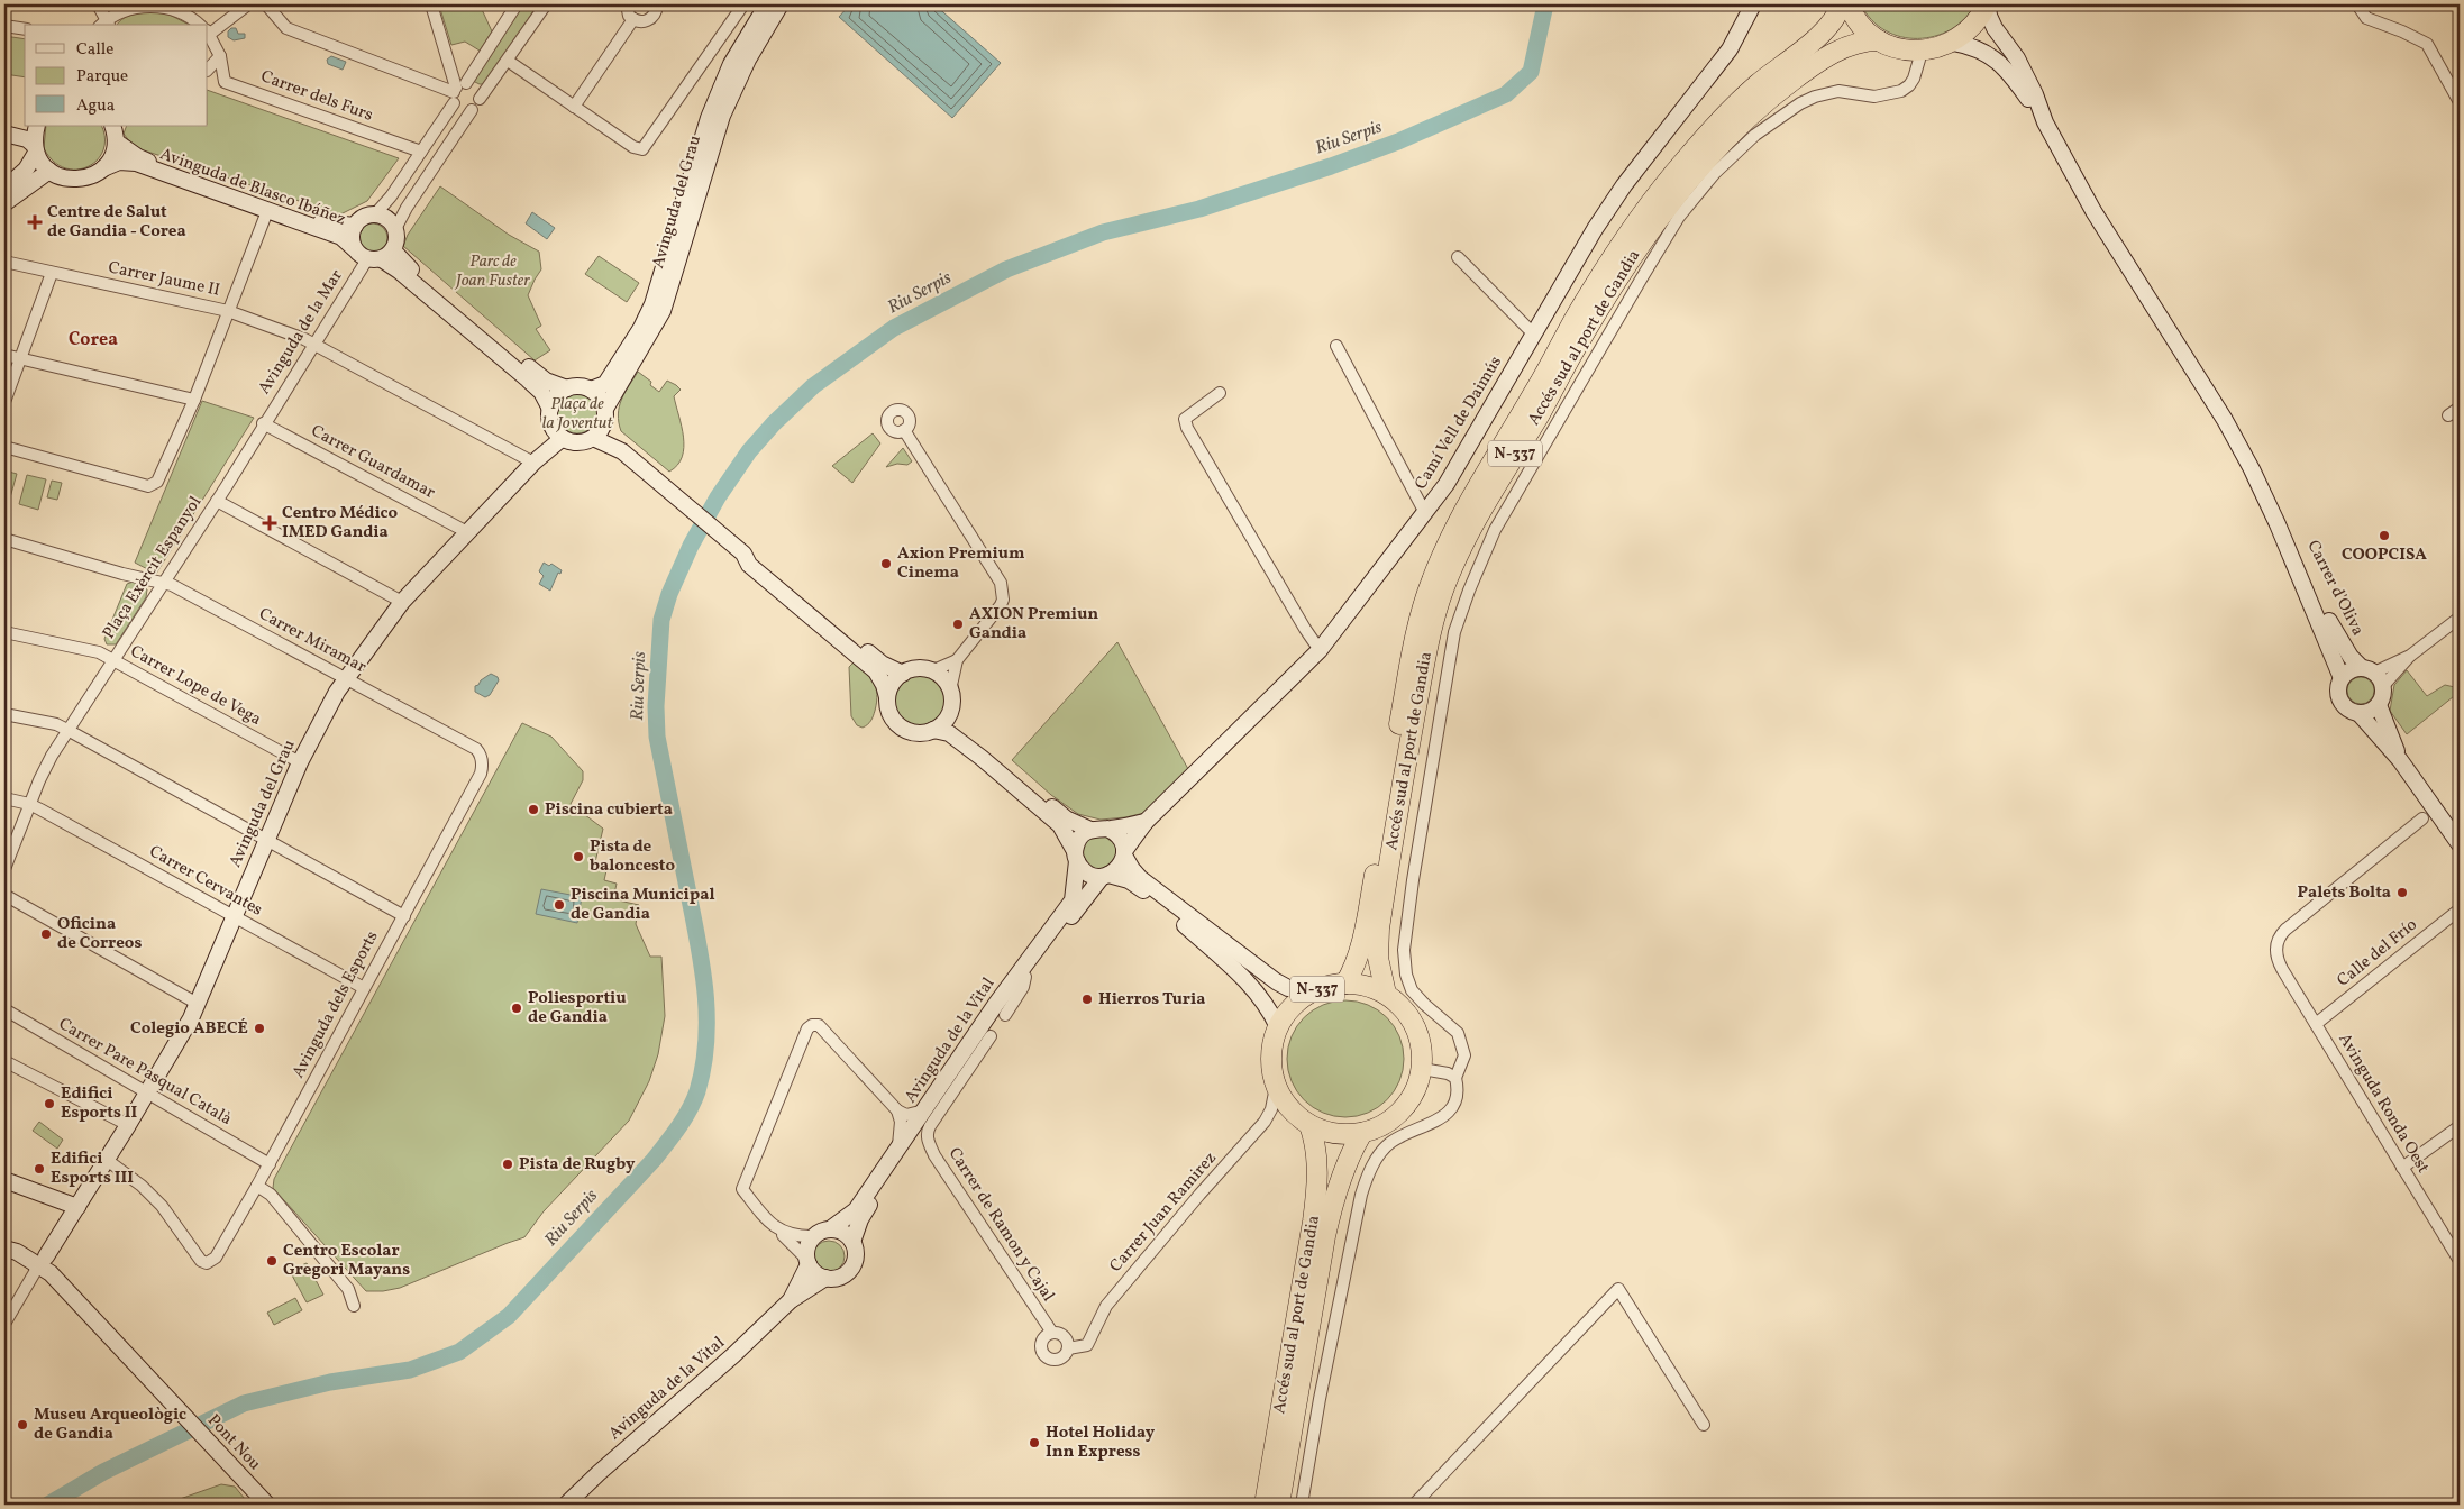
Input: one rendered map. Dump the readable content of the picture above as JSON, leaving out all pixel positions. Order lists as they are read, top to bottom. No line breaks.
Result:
{"streets":{"highway":["Accés sud al port de Gandia","N-337"],"main road":["Avinguda de Blasco Ibáñez","Avinguda del Grau","Camí Vell de Daimús","Carrer d'Oliva","Avinguda de la Vital","Pont Nou"],"street":["Carrer dels Furs","Carrer Jaume II","Avinguda de la Mar","Carrer Guardamar","Plaça Exèrcit Espanyol","Carrer Miramar","Carrer Lope de Vega","Carrer Cervantes","Calle del Frío","Avinguda dels Esports","Carrer Pare Pasqual Català","Avinguda Ronda Oest","Carrer Juan Ramirez","Carrer de Ramon y Cajal"]},"crossings":[["Avinguda de Blasco Ibáñez","Avinguda de la Mar"],["Avinguda del Grau","Carrer Jaume II"],["Avinguda del Grau","Carrer Guardamar"],["Avinguda del Grau","Carrer Miramar"],["Avinguda del Grau","Carrer Lope de Vega"],["Avinguda del Grau","Carrer Cervantes"],["Avinguda del Grau","Avinguda dels Esports"],["Avinguda del Grau","Carrer Pare Pasqual Català"],["Avinguda del Grau","Pont Nou"],["Carrer Jaume II","Avinguda de la Mar"],["Avinguda de la Mar","Carrer Guardamar"],["Avinguda de la Mar","Plaça Exèrcit Espanyol"],["Accés sud al port de Gandia","N-337"],["Accés sud al port de Gandia","Carrer Juan Ramirez"],["Camí Vell de Daimús","Avinguda de la Vital"],["N-337","Carrer Juan Ramirez"],["Carrer Guardamar","Plaça Exèrcit Espanyol"],["Plaça Exèrcit Espanyol","Carrer Miramar"],["Plaça Exèrcit Espanyol","Carrer Lope de Vega"],["Plaça Exèrcit Espanyol","Carrer Cervantes"],["Carrer Miramar","Avinguda dels Esports"],["Carrer Cervantes","Avinguda dels Esports"],["Calle del Frío","Avinguda Ronda Oest"],["Avinguda dels Esports","Carrer Pare Pasqual Català"],["Avinguda de la Vital","Carrer de Ramon y Cajal"],["Carrer Juan Ramirez","Carrer de Ramon y Cajal"]],"districts":["Corea"],"water":["Riu Serpis"],"parks":["Parc de Joan Fuster","Plaça de la Joventut"],"places":{"health":["Centre de Salut de Gandia - Corea","Centro Médico IMED Gandia"],"other":["COOPCISA","Axion Premium Cinema","AXION Premiun Gandia","Piscina cubierta","Pista de baloncesto","Palets Bolta","Piscina Municipal de Gandia","Oficina de Correos","Hierros Turia","Poliesportiu de Gandia","Colegio ABECÉ","Edifici Esports II","Pista de Rugby","Edifici Esports III","Centro Escolar Gregori Mayans","Museu Arqueològic de Gandia","Hotel Holiday Inn Express"]},"legend":["Calle","Parque","Agua"]}
